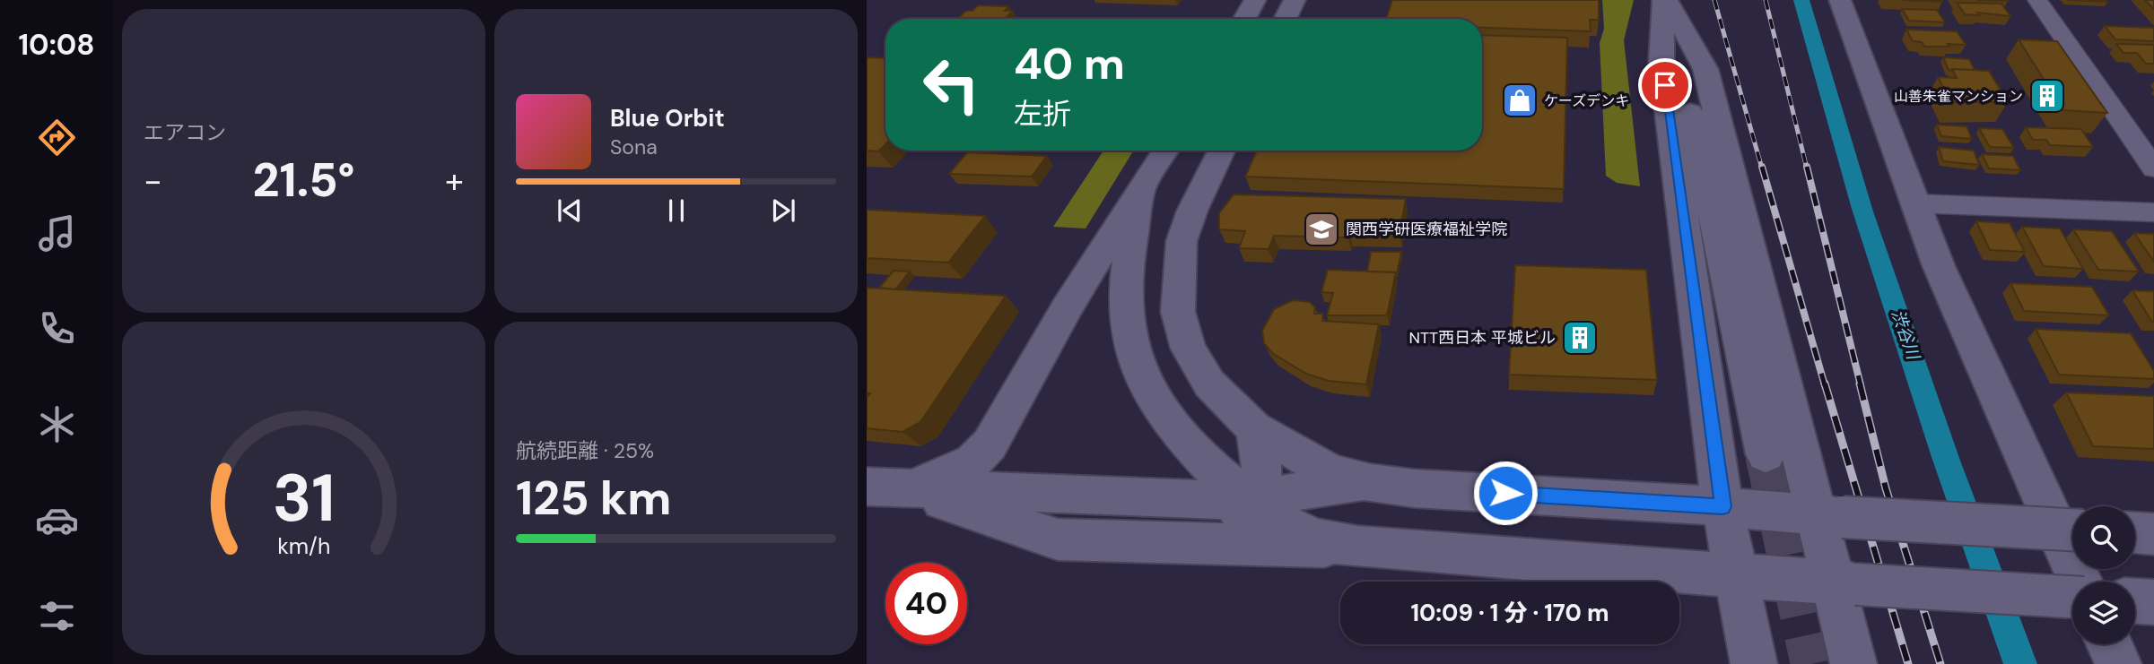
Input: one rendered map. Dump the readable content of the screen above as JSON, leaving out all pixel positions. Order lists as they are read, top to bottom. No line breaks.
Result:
{"water":["渋谷川"],"places":{"building":["山善朱雀マンション","NTT西日本 平城ビル"],"shop":["ケーズデンキ"],"school or university":["関西学研医療福祉学院"]},"page":{"tabs":"10:08","tile":["エアコン",["航続距離 · 25%","125 km"]],"turn":["40 m","左折"],"song":["Blue Orbit","Sona"],"heat":["−","21.5°","+"],"limit":"40","trip":"10:09 · 1 分 · 170 m","gauge":["31","km/h"]}}
